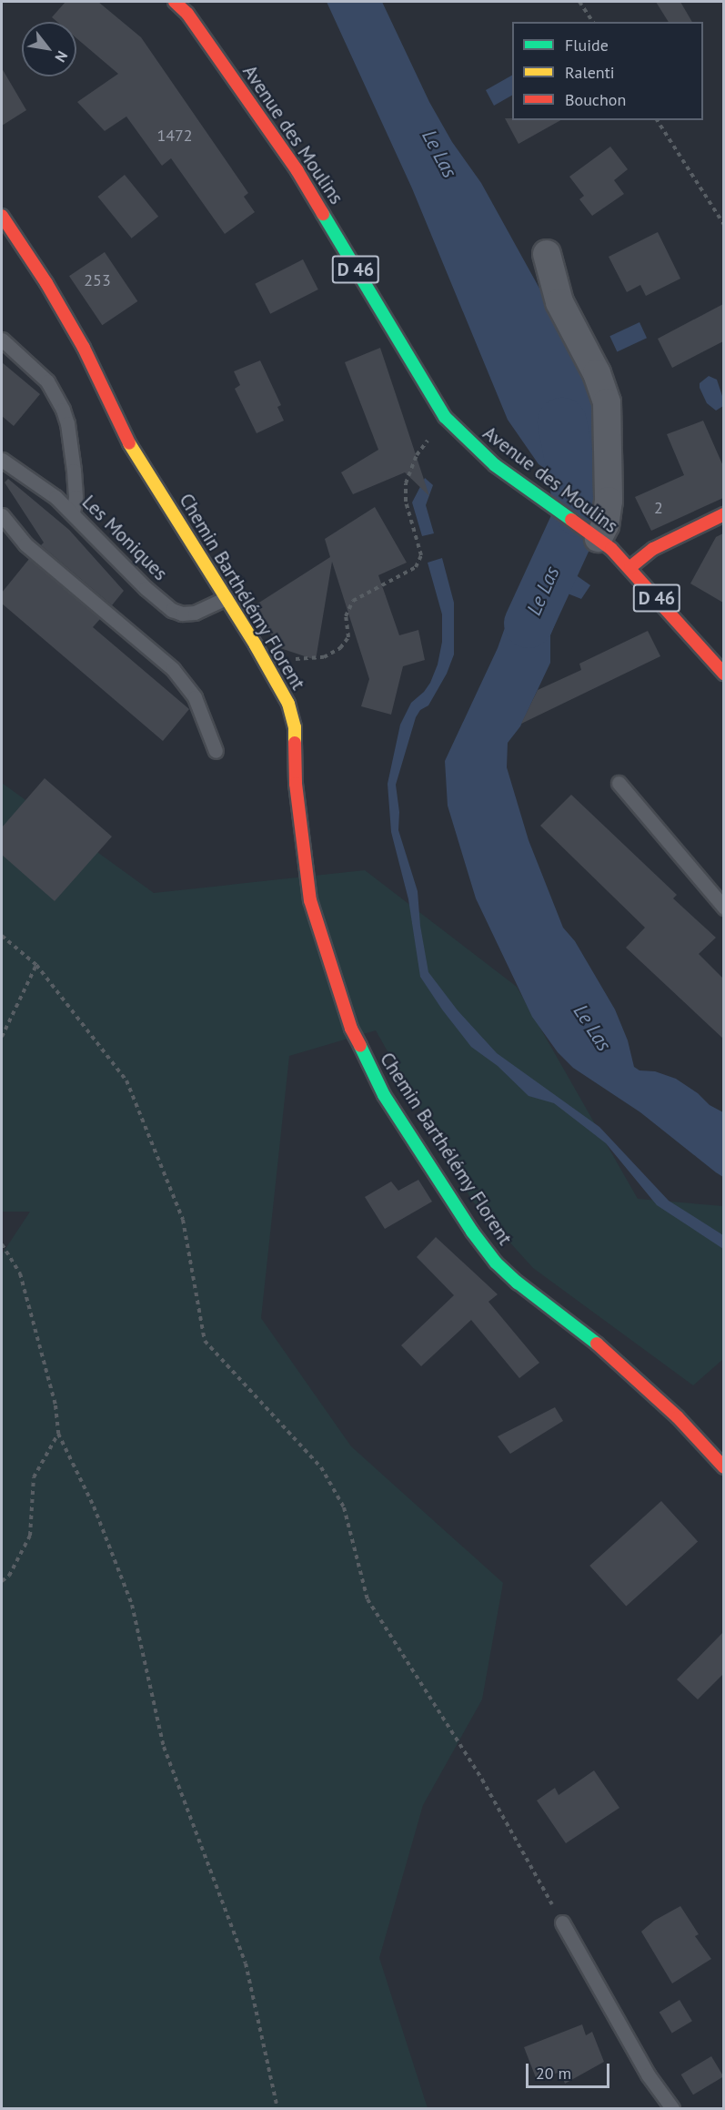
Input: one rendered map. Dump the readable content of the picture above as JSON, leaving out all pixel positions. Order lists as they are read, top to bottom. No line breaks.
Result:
{"streets":{"street":["Avenue des Moulins","D 46","Chemin Barthélémy Florent"],"lane":["Les Moniques"]},"crossings":[["Les Moniques","Chemin Barthélémy Florent"]],"water":["Le Las"],"house_numbers":["1472","253","2"],"legend":["Fluide","Ralenti","Bouchon"],"scale_bar":"20 m","north":"bottom right"}
